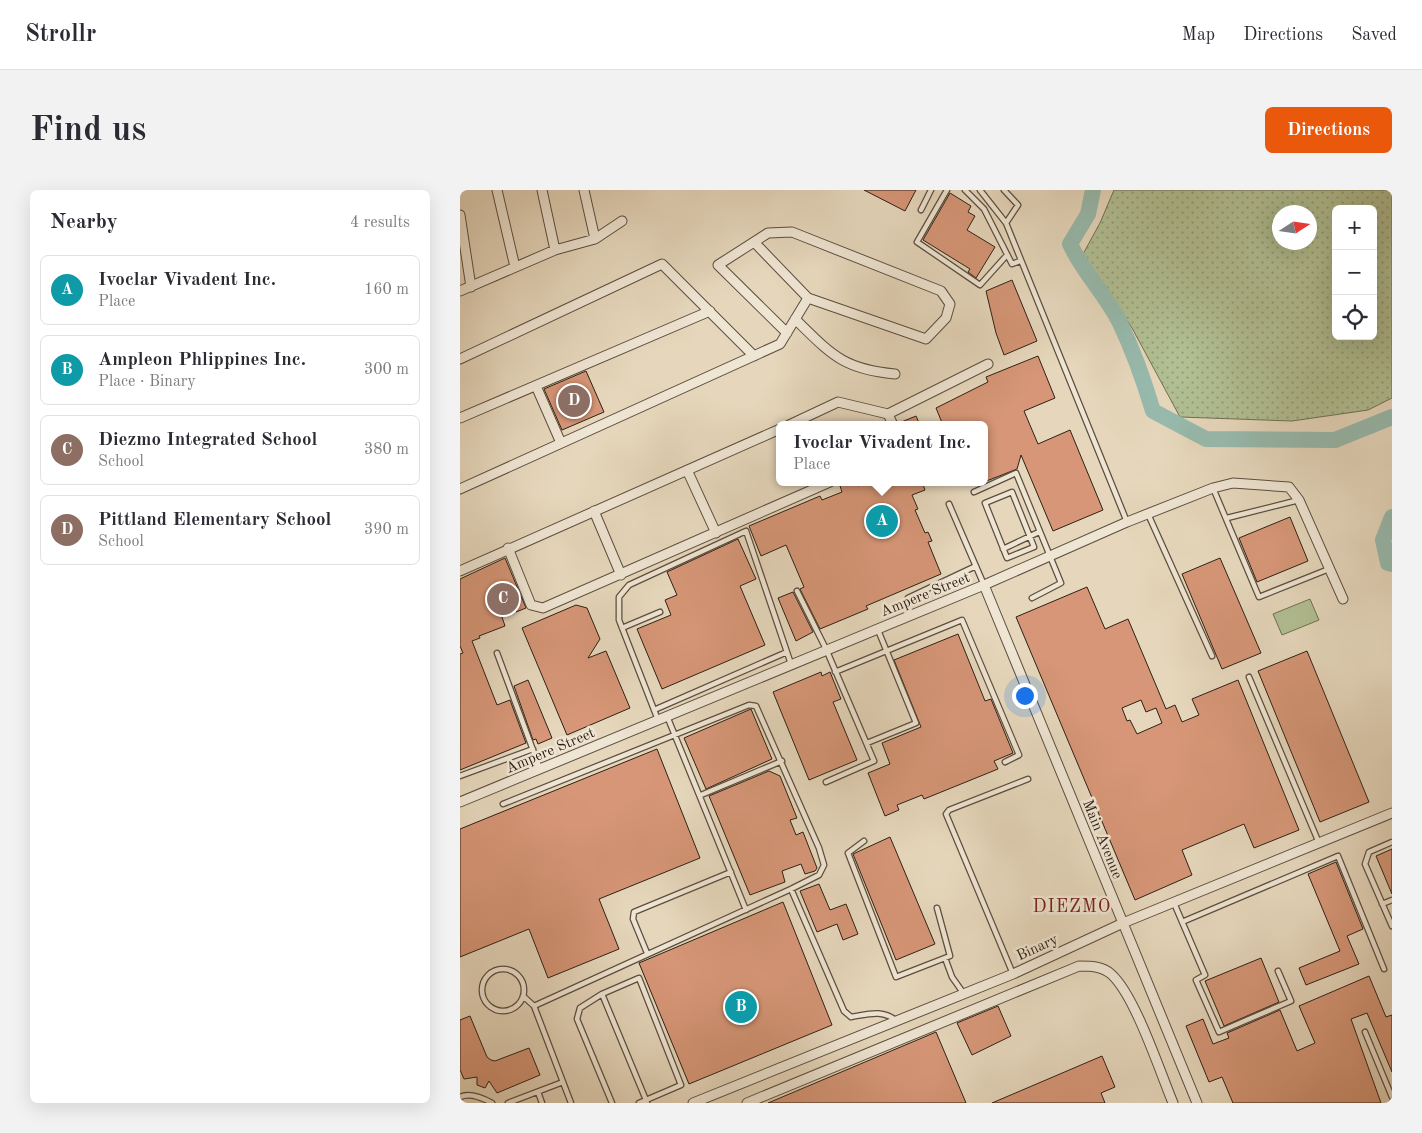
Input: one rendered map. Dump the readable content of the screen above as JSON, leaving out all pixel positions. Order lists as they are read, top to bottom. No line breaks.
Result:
{"streets":{"street":["Ampere Street","Main Avenue","Binary"]},"crossings":[["Ampere Street","Main Avenue"],["Main Avenue","Binary"]],"districts":["DIEZMO"],"north":"right","page":{"header":"Strollr","nav":["Map","Directions","Saved"],"buttons":"Directions","title":"Find us","heading":["Nearby","4 results"],"map_buttons":["+","−"],"list":[{"mark":"A","name":"Ivoclar Vivadent Inc.","note":"Place","value":"160 m"},{"mark":"B","name":"Ampleon Phlippines Inc.","note":"Place · Binary","value":"300 m"},{"mark":"C","name":"Diezmo Integrated School","note":"School","value":"380 m"},{"mark":"D","name":"Pittland Elementary School","note":"School","value":"390 m"}],"pins":["D","A","C","B"],"popup":["Ivoclar Vivadent Inc.","Place"]}}
